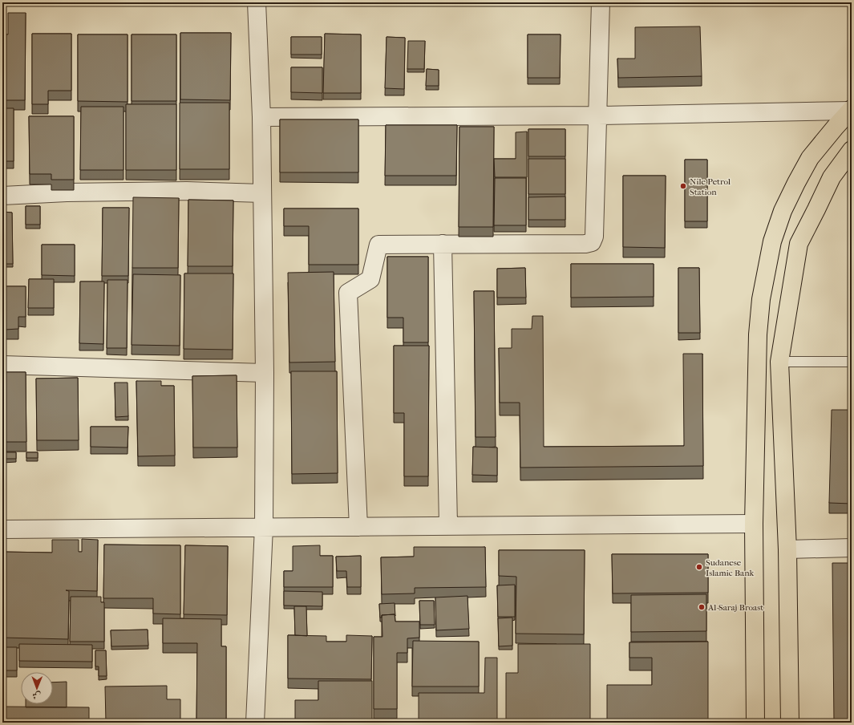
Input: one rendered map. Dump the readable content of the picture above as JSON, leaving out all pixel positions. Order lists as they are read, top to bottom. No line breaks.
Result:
{"places":["Nile Petrol Station","Sudanese Islamic Bank","Al-Saraj Broast"],"north":"bottom"}
